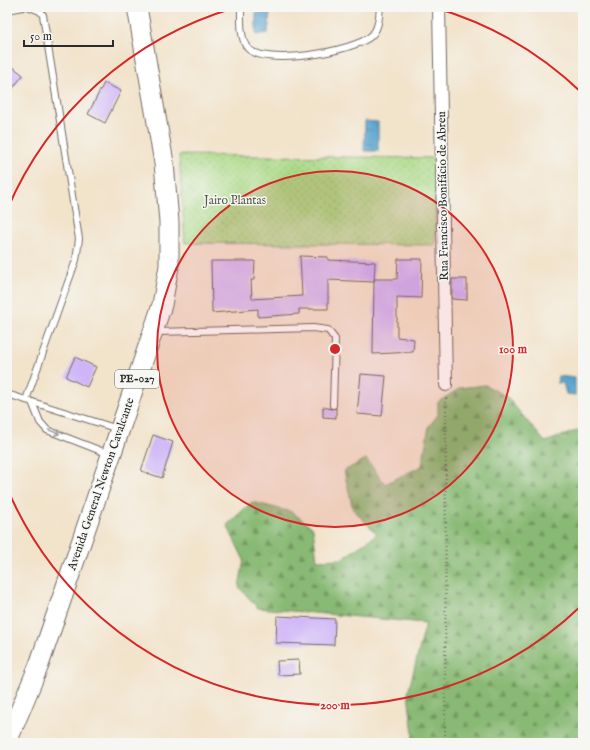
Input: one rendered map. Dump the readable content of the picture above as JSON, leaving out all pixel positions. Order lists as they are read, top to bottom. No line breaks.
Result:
{"streets":{"main road":["PE-027","Avenida General Newton Cavalcante"],"street":["Rua Francisco Bonifácio de Abreu"]},"parks":["Jairo Plantas"],"scale_bar":"50 m","rings":["100 m","200 m"]}
